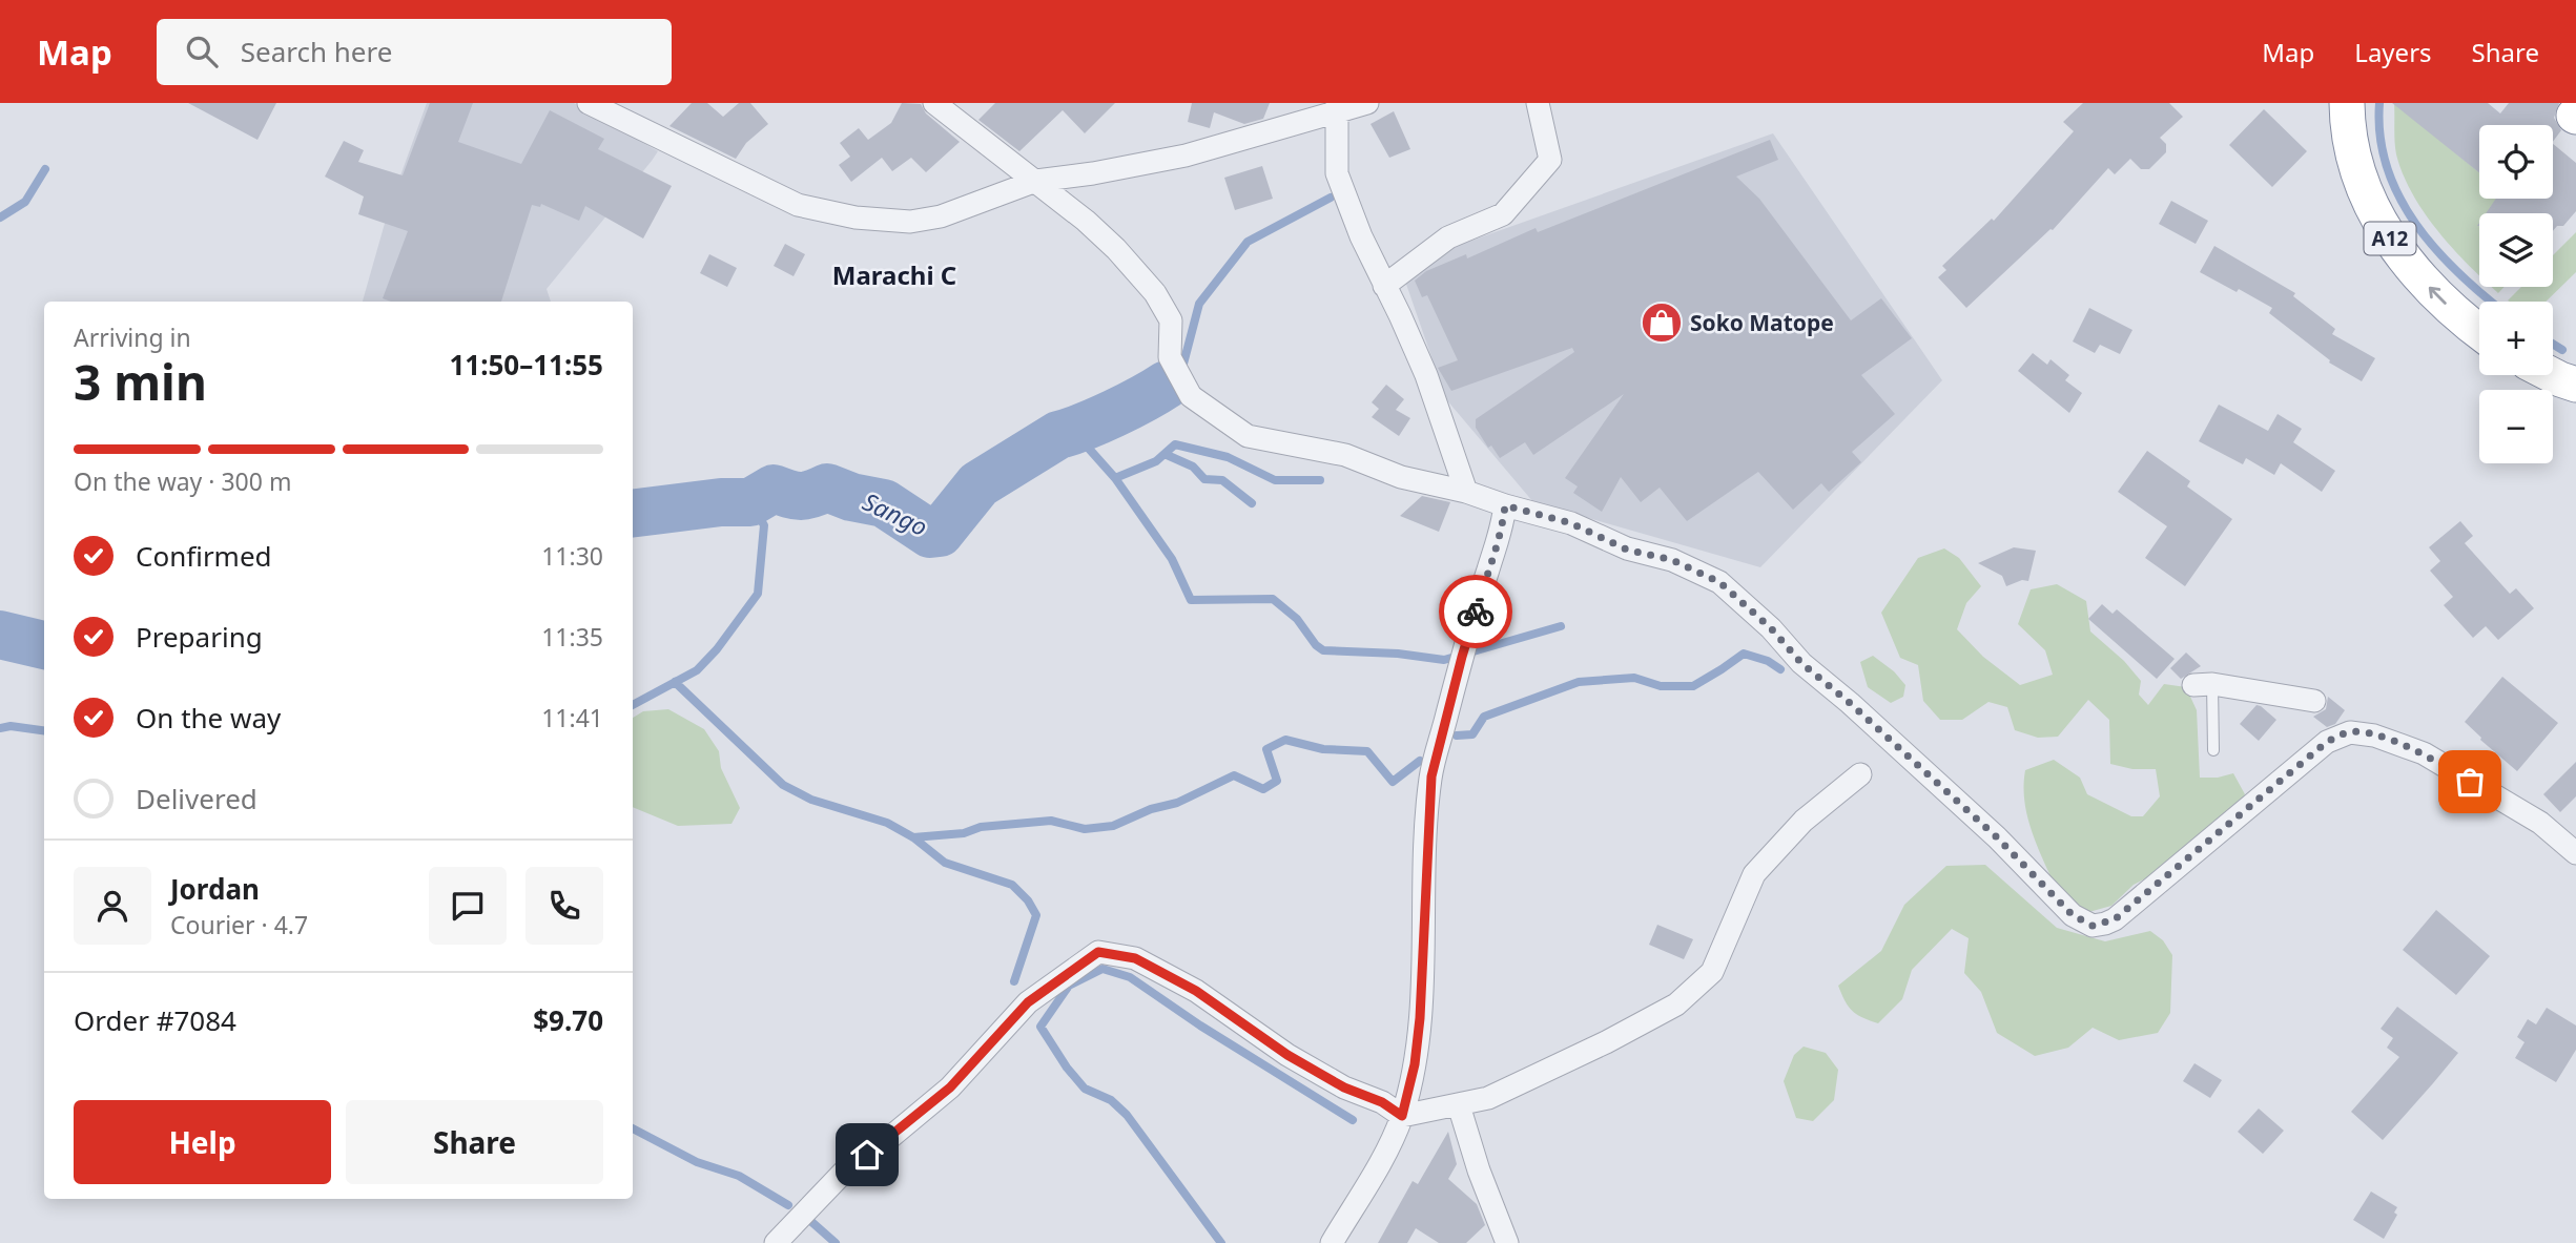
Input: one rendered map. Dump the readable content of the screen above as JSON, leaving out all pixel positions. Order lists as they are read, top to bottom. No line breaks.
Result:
{"streets":{"highway":["A12"]},"districts":["Marachi C"],"water":["Sango"],"places":{"shop":["Soko Matope"]},"page":{"header":"Map","search":"Search here","nav":["Map","Layers","Share"],"map_buttons":["+","−"],"heading":["3 min","Arriving in","11:50–11:55"],"panel":["Jordan","Courier · 4.7","Order #7084","$9.70"],"bar":"On the way · 300 m","list":[["Confirmed","11:30"],["Preparing","11:35"],["On the way","11:41"],"Delivered"],"buttons":["Help","Share"]}}
